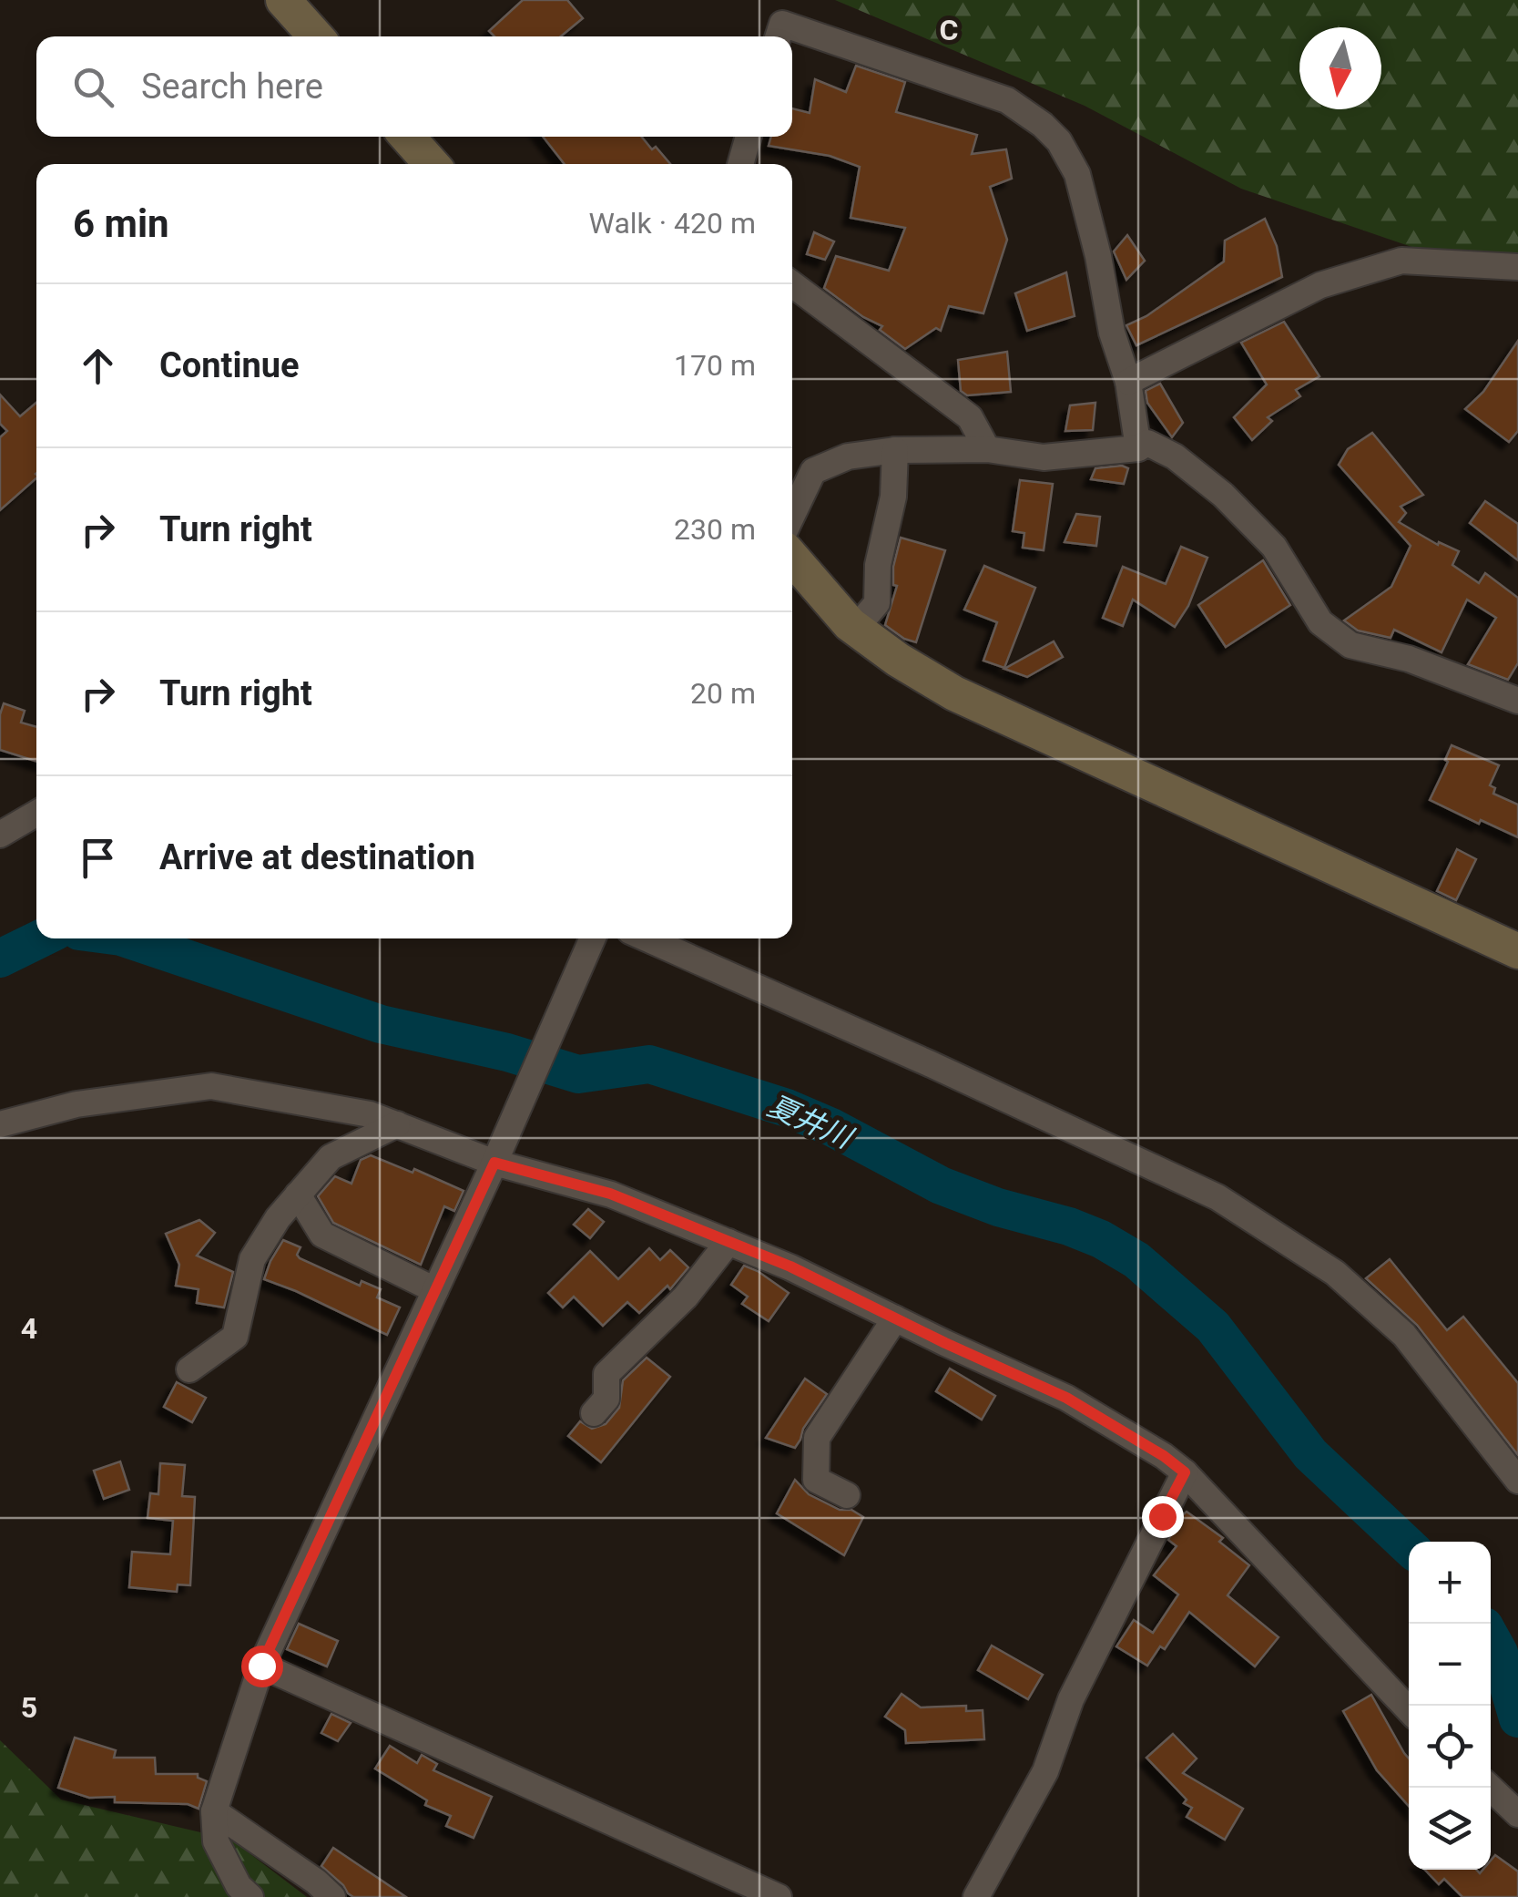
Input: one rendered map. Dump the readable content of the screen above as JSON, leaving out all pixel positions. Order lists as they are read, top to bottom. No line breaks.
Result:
{"water":["夏井川"],"north":"bottom","page":{"search":"Search here","heading":["6 min","Walk · 420 m"],"list":[["Continue","170 m"],["Turn right","230 m"],["Turn right","20 m"],"Arrive at destination"],"map_buttons":["+","−"]},"grid":{"columns":["C"],"rows":["4","5"]}}
